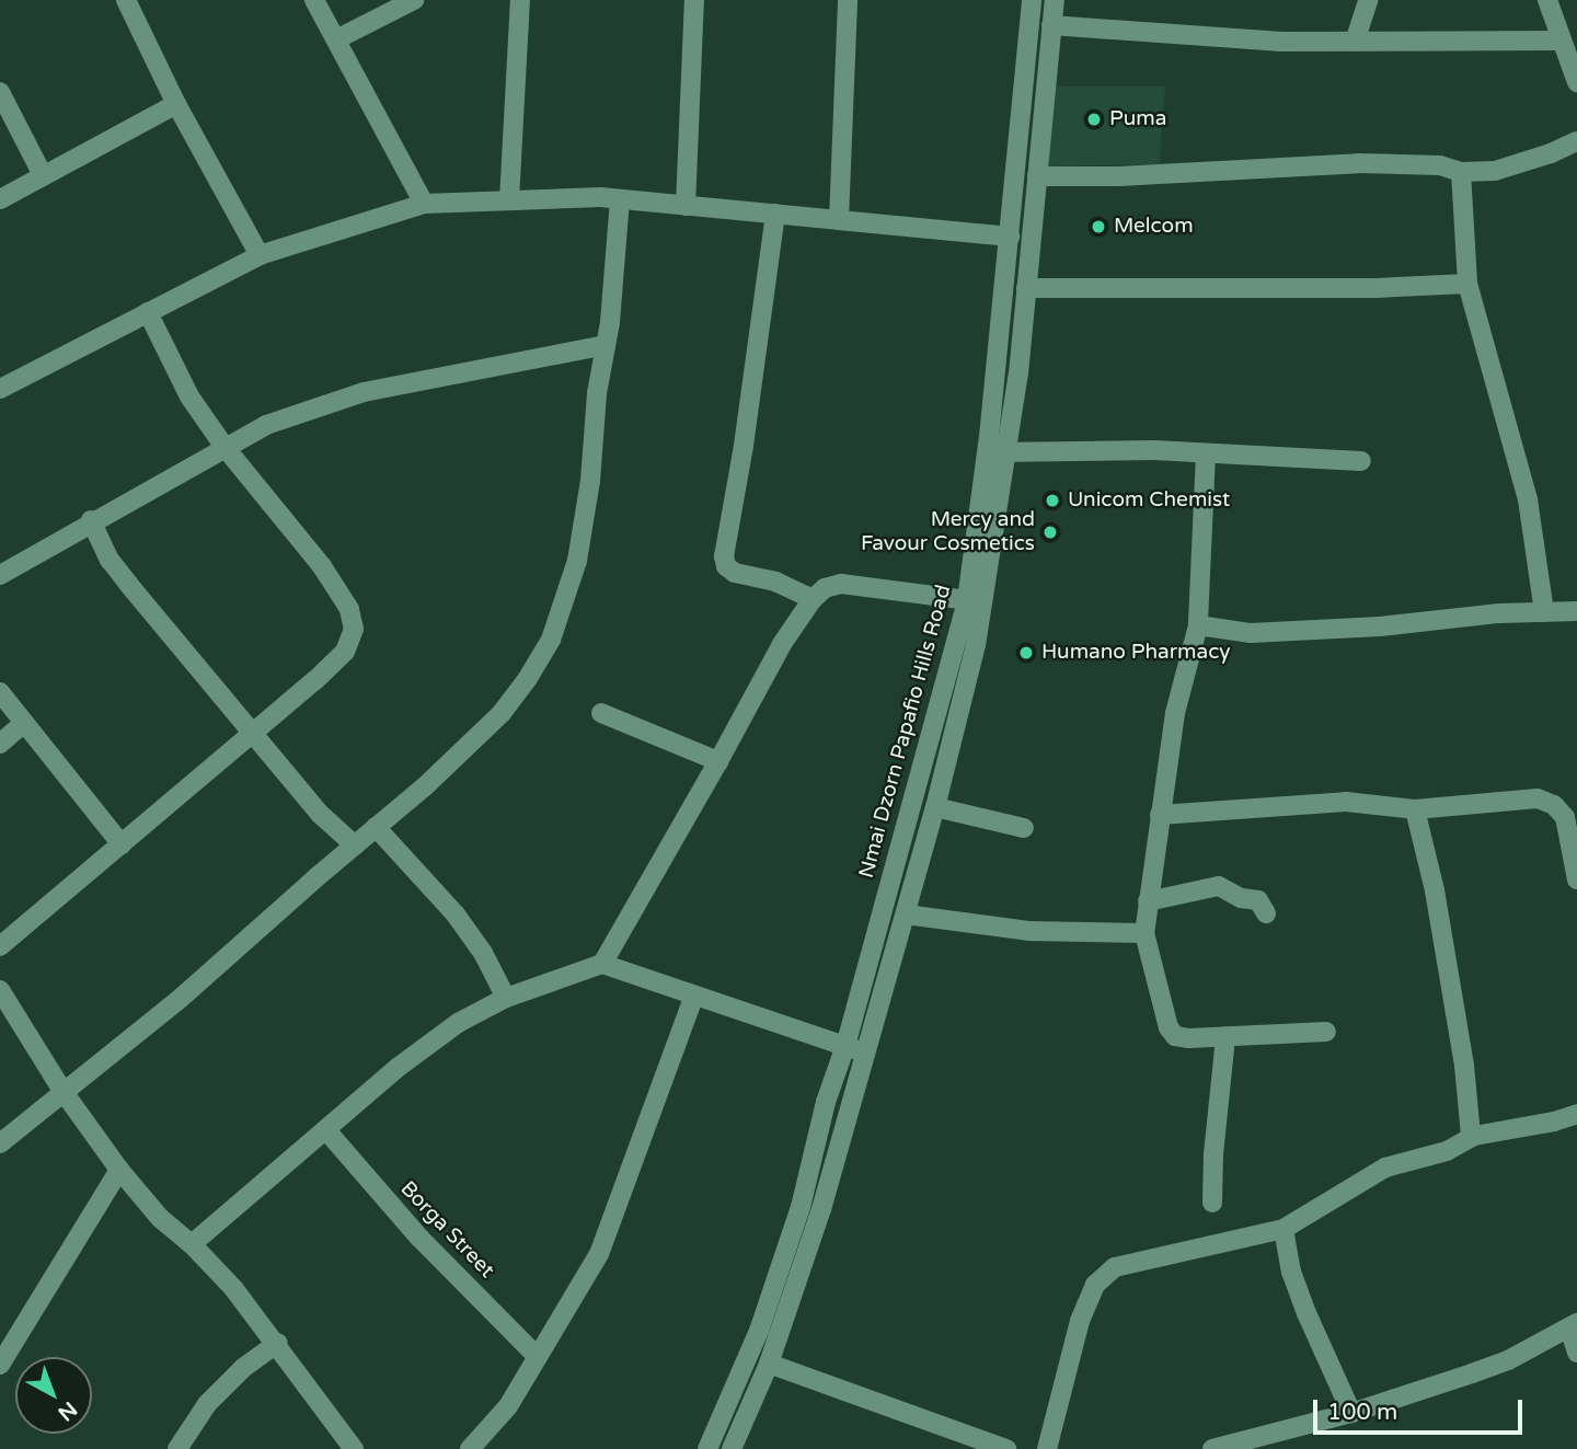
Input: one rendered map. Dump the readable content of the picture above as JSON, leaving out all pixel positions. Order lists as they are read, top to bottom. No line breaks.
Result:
{"streets":{"street":["Nmai Dzorn Papafio Hills Road","Borga Street"]},"places":["Puma","Melcom","Unicom Chemist","Mercy and Favour Cosmetics","Humano Pharmacy"],"scale_bar":"100 m","north":"bottom right"}
